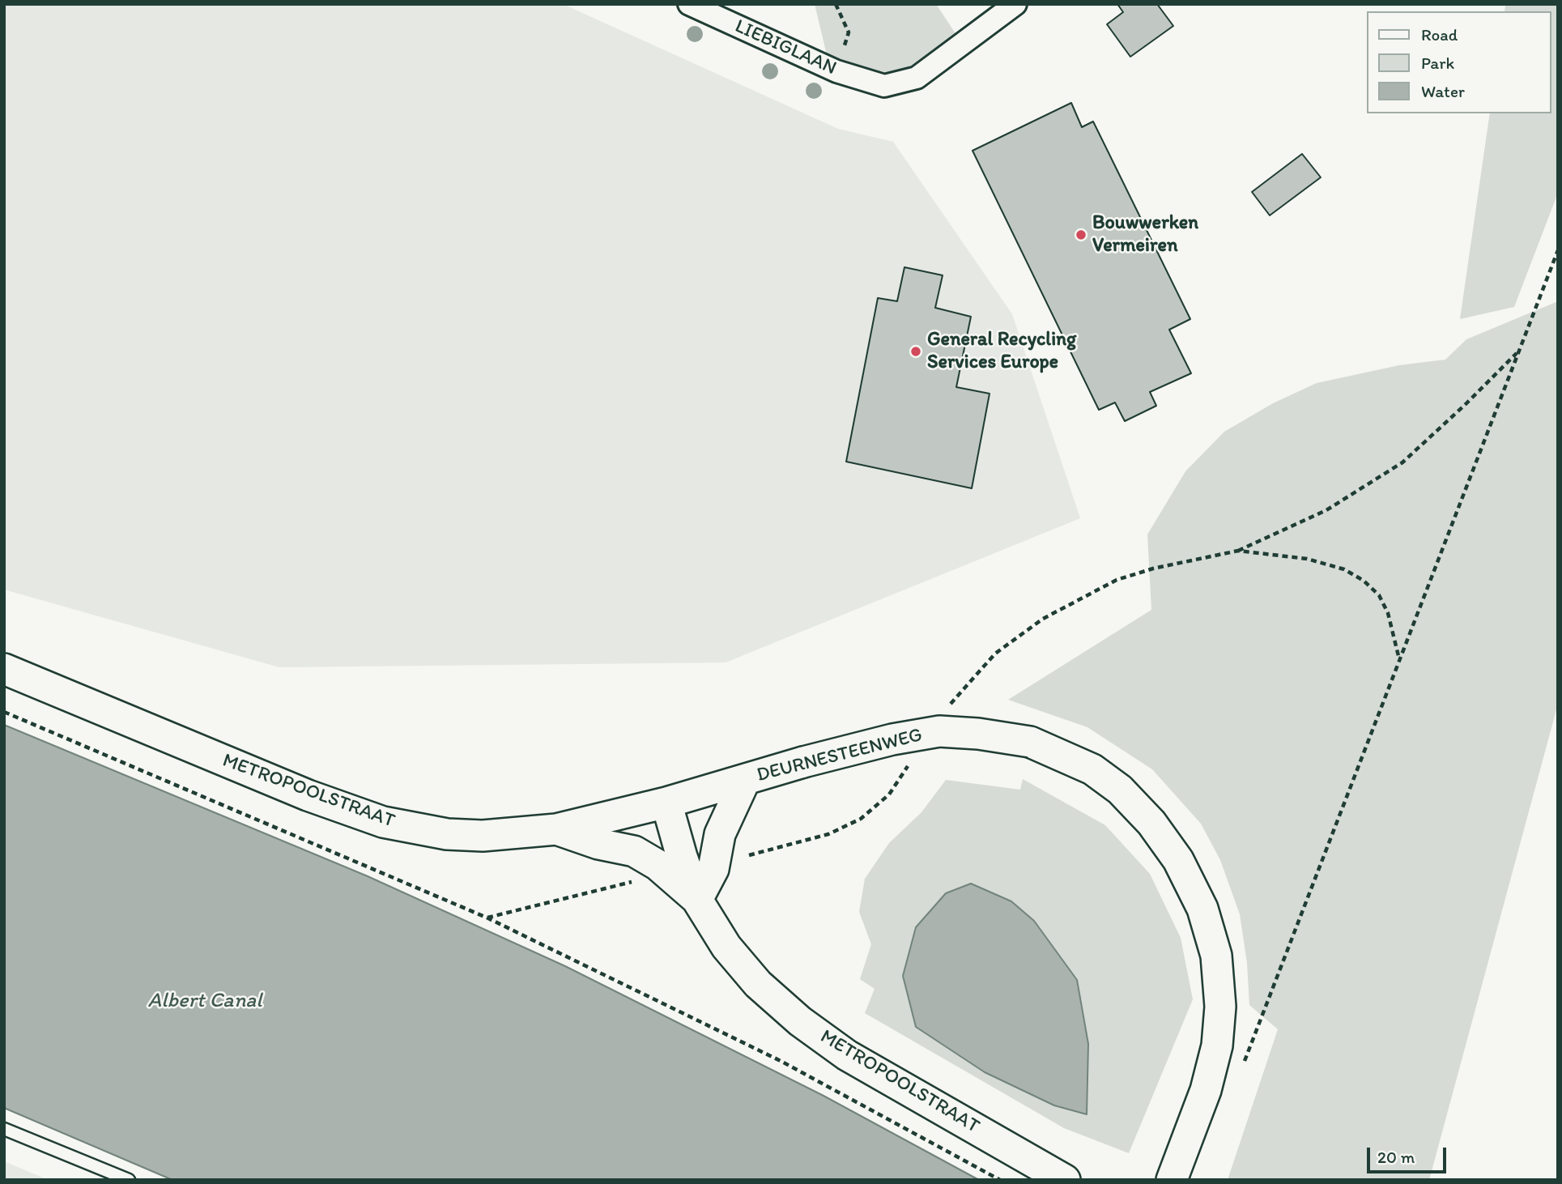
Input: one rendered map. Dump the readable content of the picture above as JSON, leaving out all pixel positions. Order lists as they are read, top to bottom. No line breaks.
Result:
{"streets":{"street":["LIEBIGLAAN","DEURNESTEENWEG","METROPOOLSTRAAT"]},"crossings":[["DEURNESTEENWEG","METROPOOLSTRAAT"]],"water":["Albert Canal"],"places":["Bouwwerken Vermeiren","General Recycling Services Europe"],"legend":["Road","Park","Water"],"scale_bar":"20 m"}
